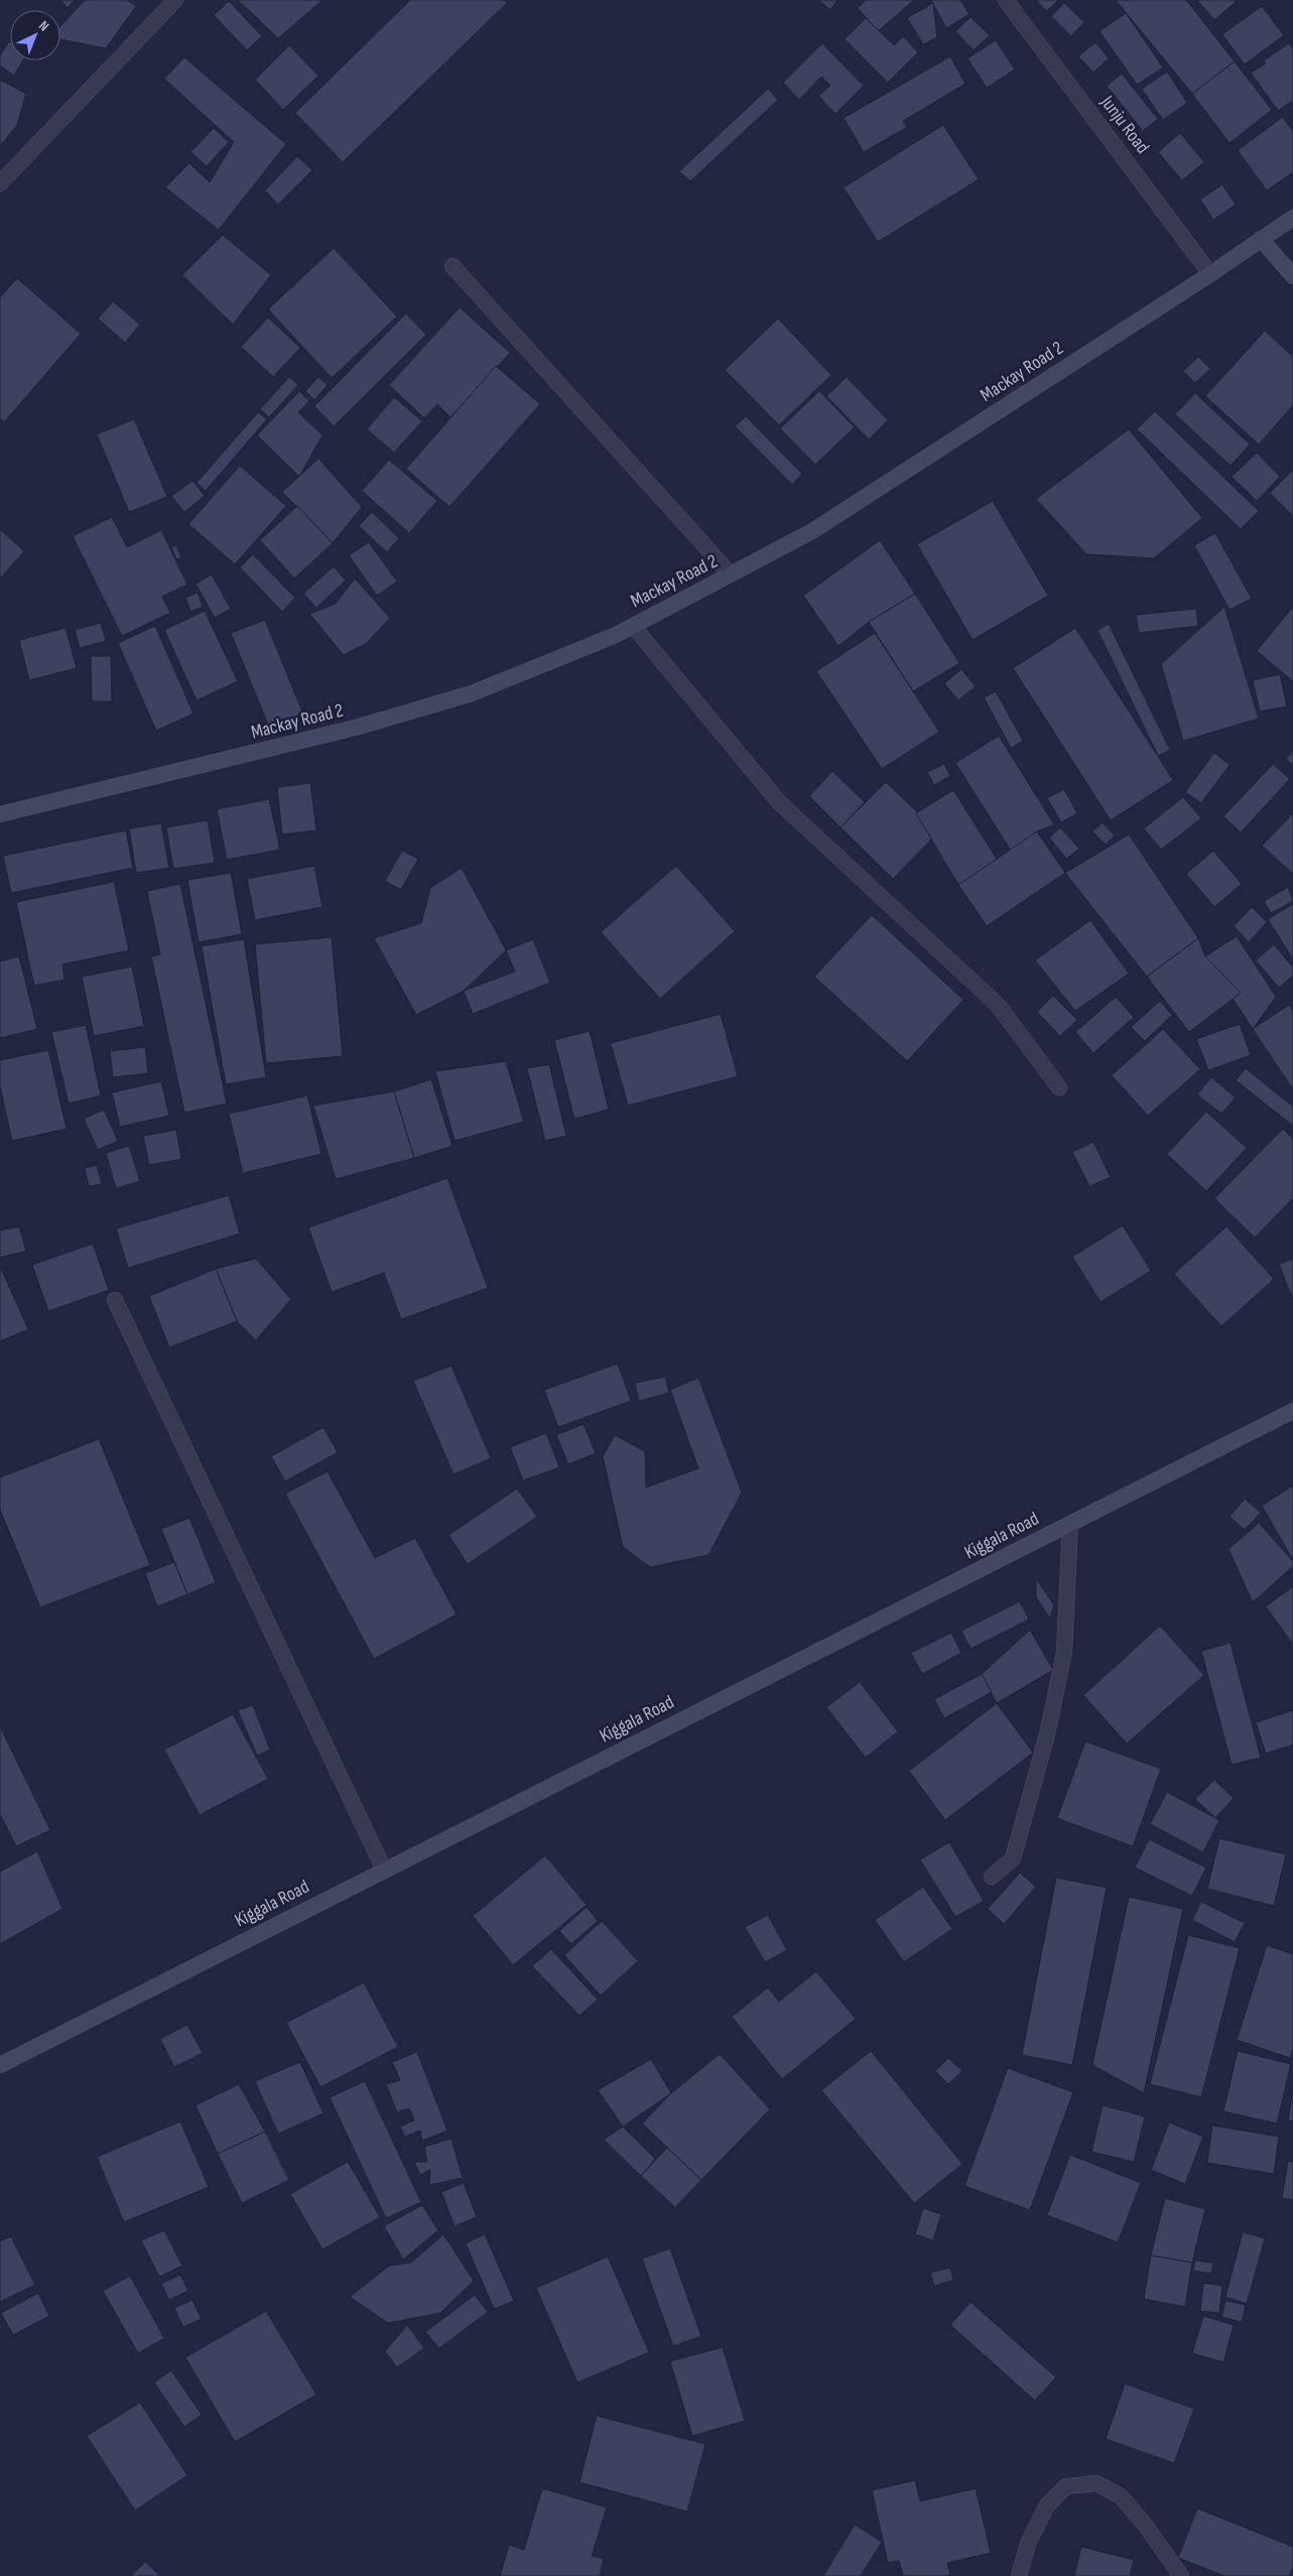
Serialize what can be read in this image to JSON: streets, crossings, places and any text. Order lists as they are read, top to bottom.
{
  "streets": {
    "street": ["Junju Road", "Mackay Road 2", "Kiggala Road"]
  },
  "crossings": [
    ["Junju Road", "Mackay Road 2"]
  ],
  "north": "top right"
}
